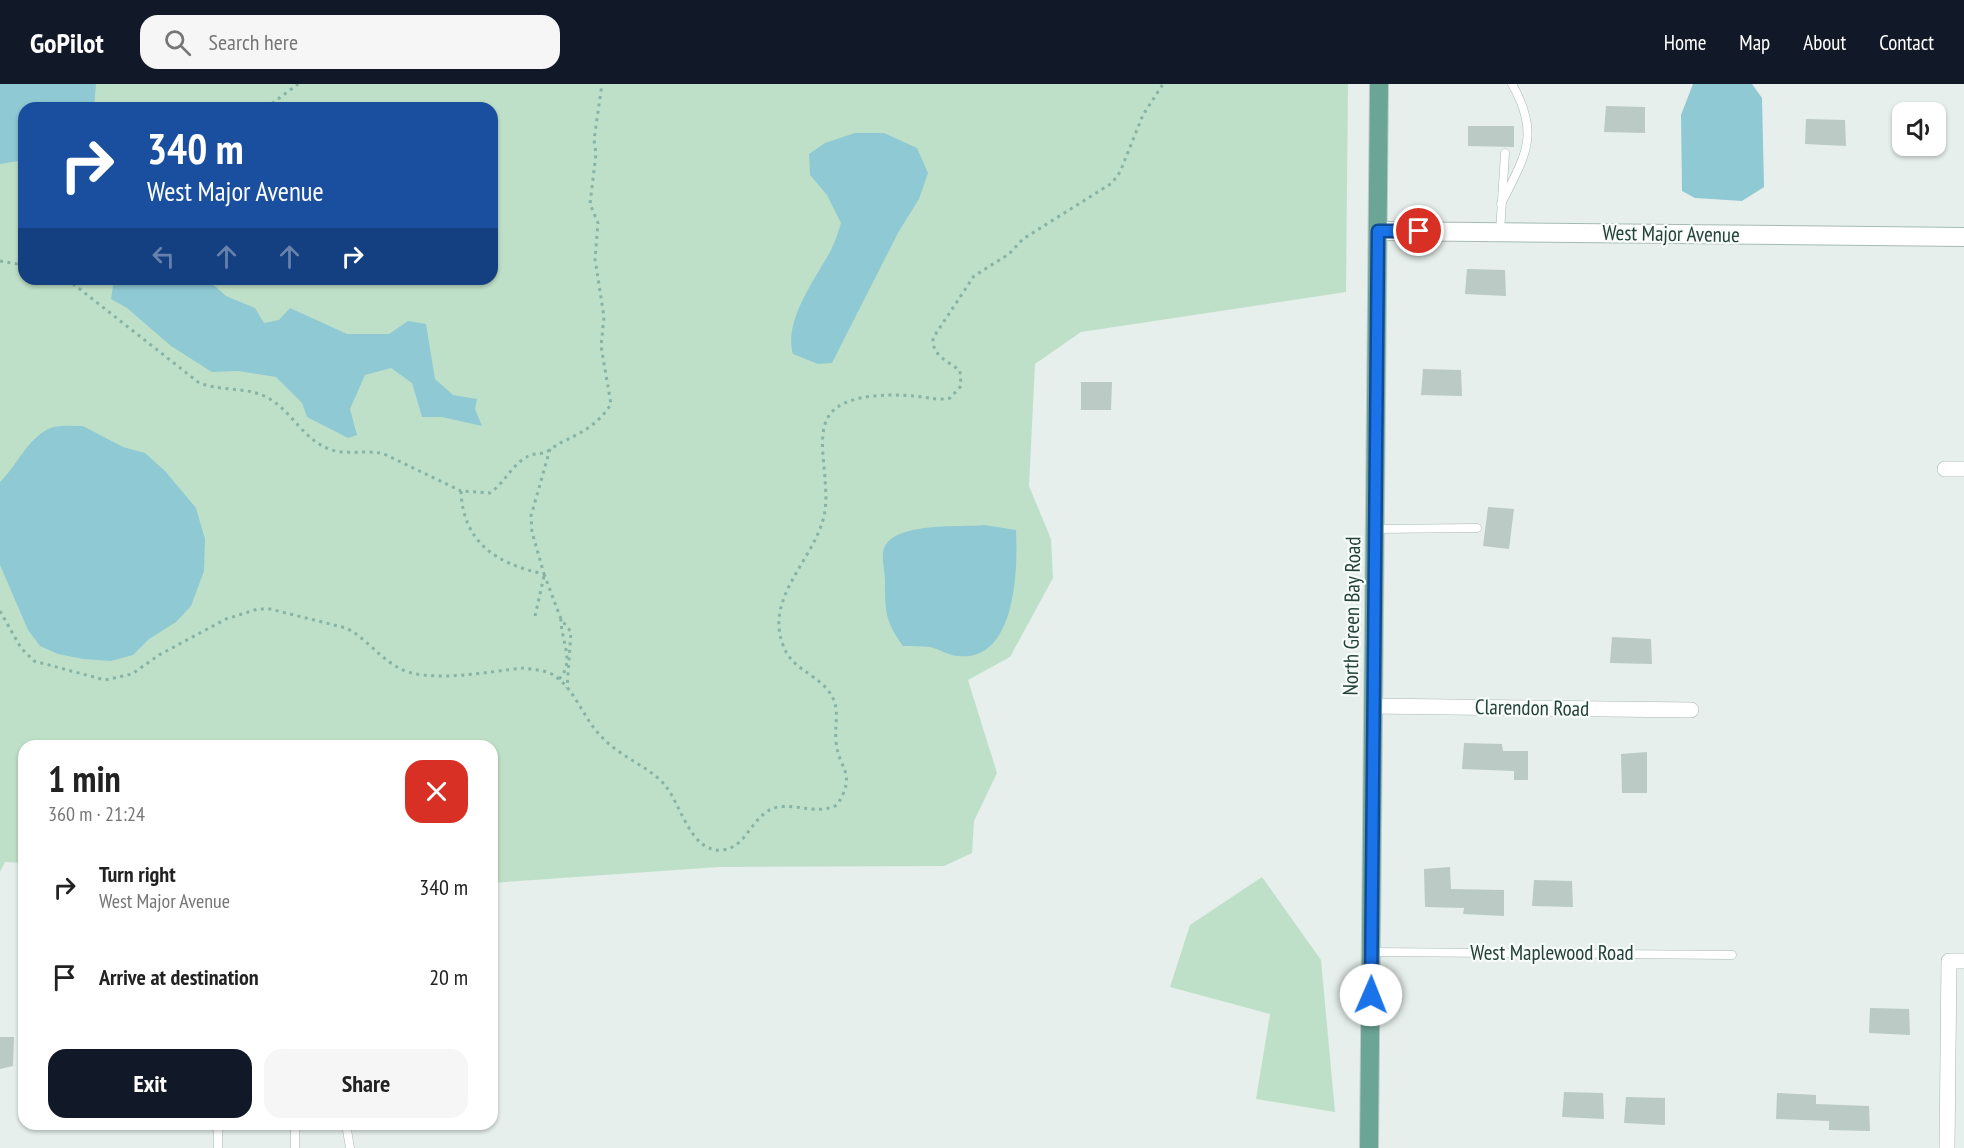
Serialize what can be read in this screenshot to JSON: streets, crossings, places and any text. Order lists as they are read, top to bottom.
{
  "streets": {
    "main road": ["North Green Bay Road"],
    "street": ["West Major Avenue", "Clarendon Road"],
    "lane": ["West Maplewood Road"]
  },
  "crossings": [
    ["West Major Avenue", "North Green Bay Road"],
    ["North Green Bay Road", "Clarendon Road"],
    ["North Green Bay Road", "West Maplewood Road"]
  ],
  "page": {
    "header": "GoPilot",
    "search": "Search here",
    "nav": [
      "Home",
      "Map",
      "About",
      "Contact"
    ],
    "turn": ["340 m", "West Major Avenue"],
    "heading": ["1 min", "360 m · 21:24"],
    "list": [
      {
        "name": "Turn right",
        "note": "West Major Avenue",
        "value": "340 m"
      },
      {
        "name": "Arrive at destination",
        "value": "20 m"
      }
    ],
    "buttons": ["Exit", "Share"]
  }
}
